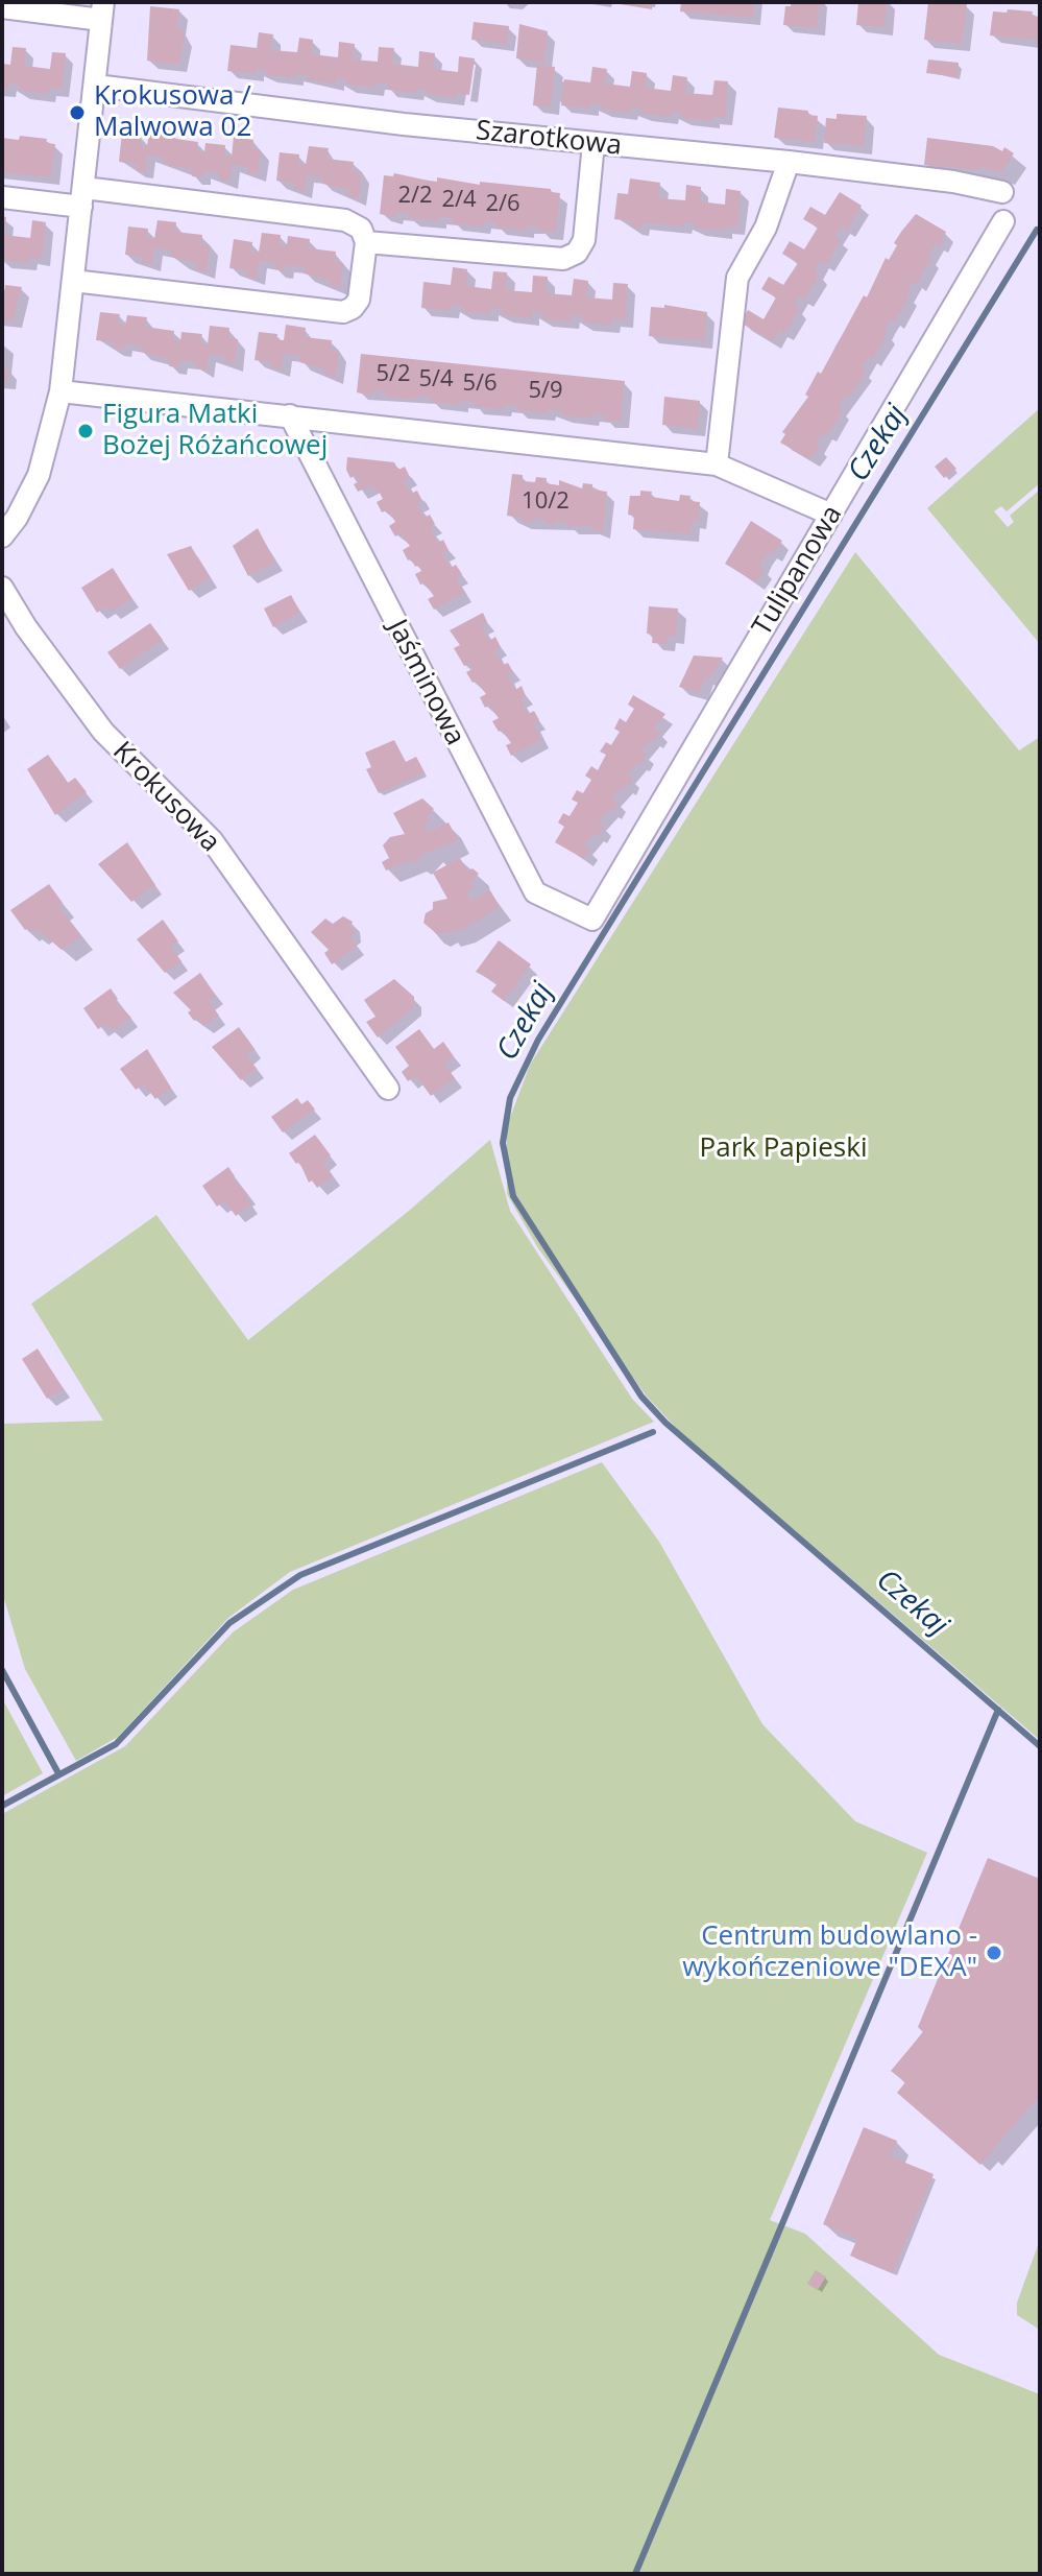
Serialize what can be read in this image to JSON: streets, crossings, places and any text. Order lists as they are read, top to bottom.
{
  "streets": {
    "street": [
      "Szarotkowa",
      "Tulipanowa",
      "Jaśminowa",
      "Krokusowa"
    ]
  },
  "crossings": [
    ["Tulipanowa", "Jaśminowa"]
  ],
  "water": ["Czekaj"],
  "parks": ["Park Papieski"],
  "places": ["Krokusowa / Malwowa 02", "Figura Matki Bożej Różańcowej", "Centrum budowlano - wykończeniowe \"DEXA\""],
  "house_numbers": [
    "2/2",
    "2/4",
    "2/6",
    "5/2",
    "5/4",
    "5/6",
    "5/9",
    "10/2"
  ]
}
